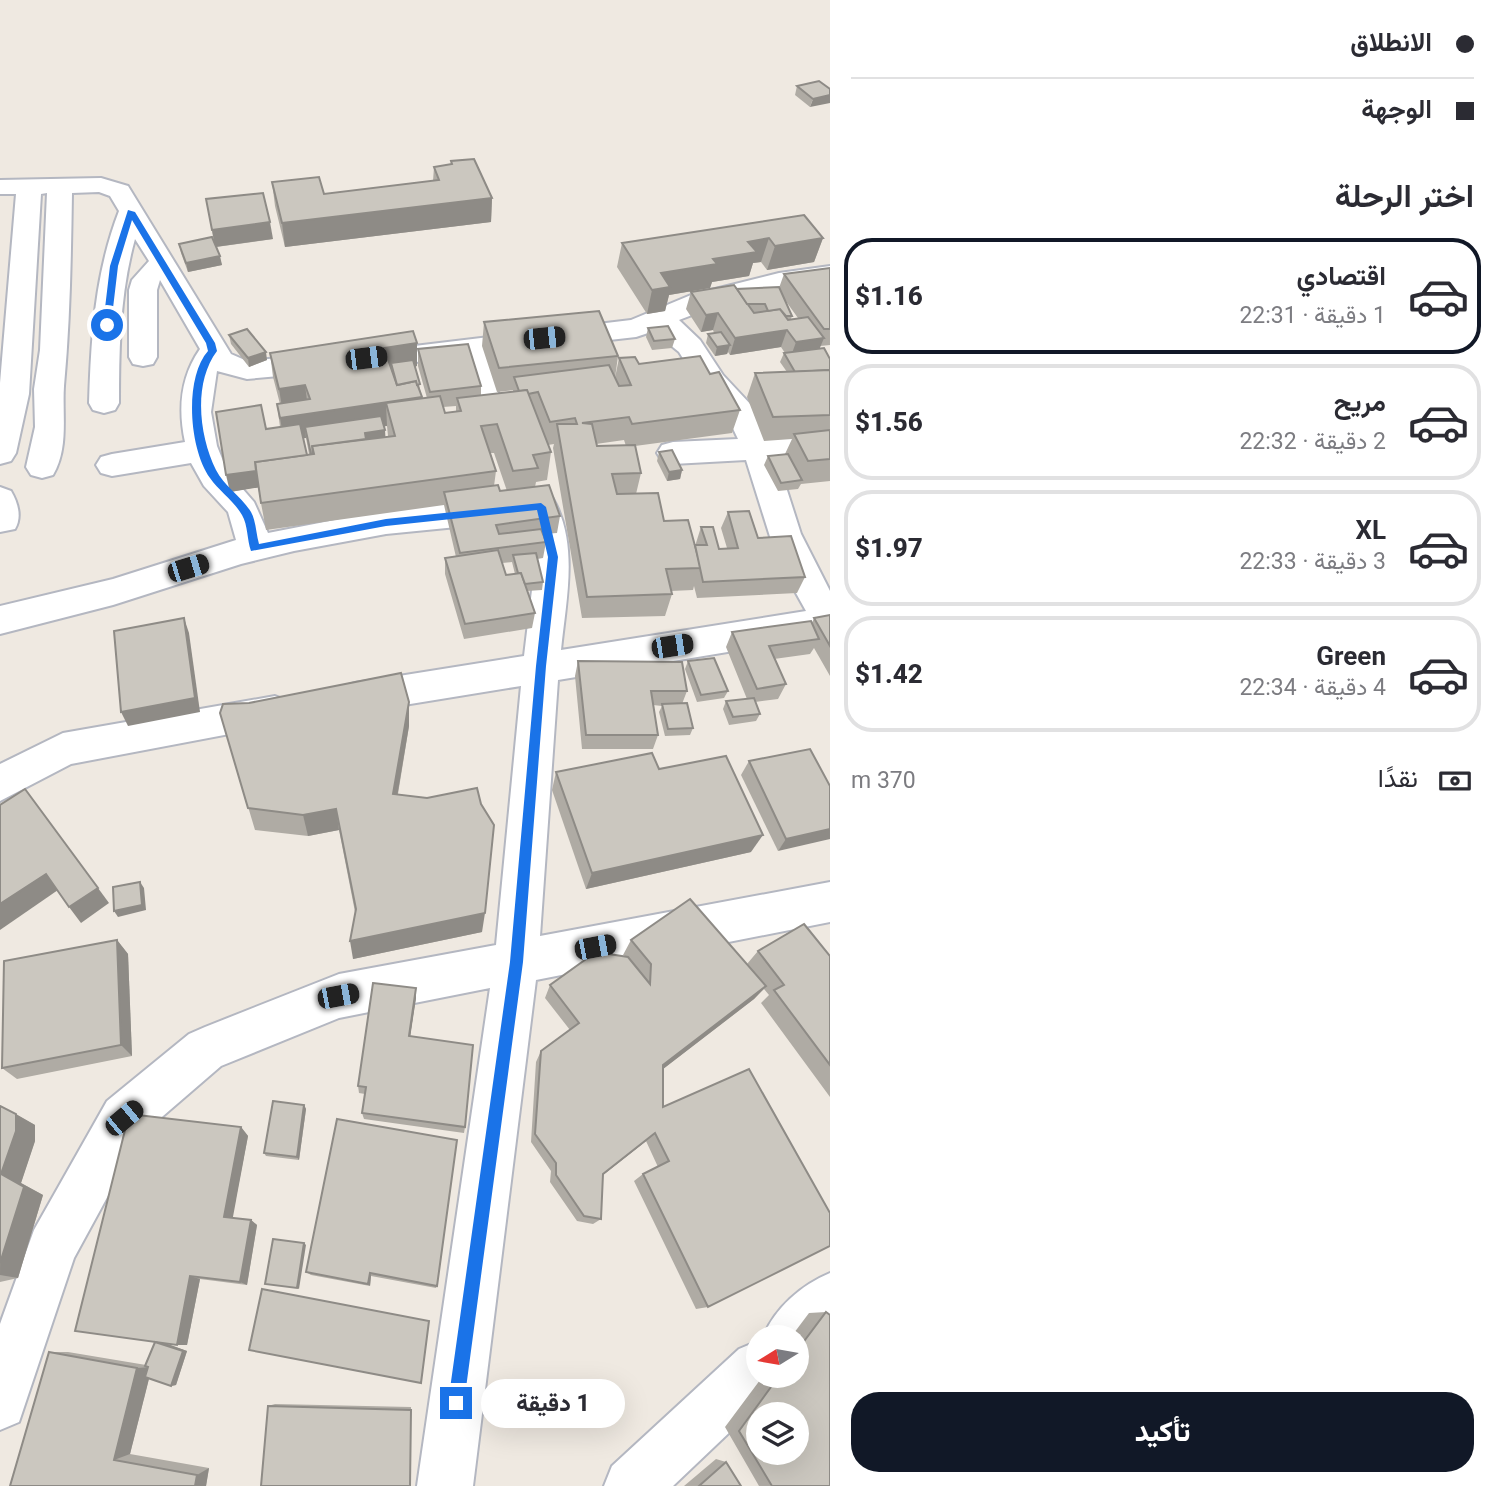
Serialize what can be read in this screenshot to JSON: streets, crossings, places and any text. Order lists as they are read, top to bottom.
{
  "north": "left",
  "page": {
    "banner": ["الانطلاق", "الوجهة"],
    "heading": "اختر الرحلة",
    "list": [
      {
        "name": "اقتصادي",
        "note": "1 دقيقة · 22:31",
        "value": "$1.16"
      },
      {
        "name": "مريح",
        "note": "2 دقيقة · 22:32",
        "value": "$1.56"
      },
      {
        "name": "XL",
        "note": "3 دقيقة · 22:33",
        "value": "$1.97"
      },
      {
        "name": "Green",
        "note": "4 دقيقة · 22:34",
        "value": "$1.42"
      }
    ],
    "pay": ["نقدًا", "370 m"],
    "buttons": "تأكيد",
    "bubble": "1 دقيقة"
  }
}
